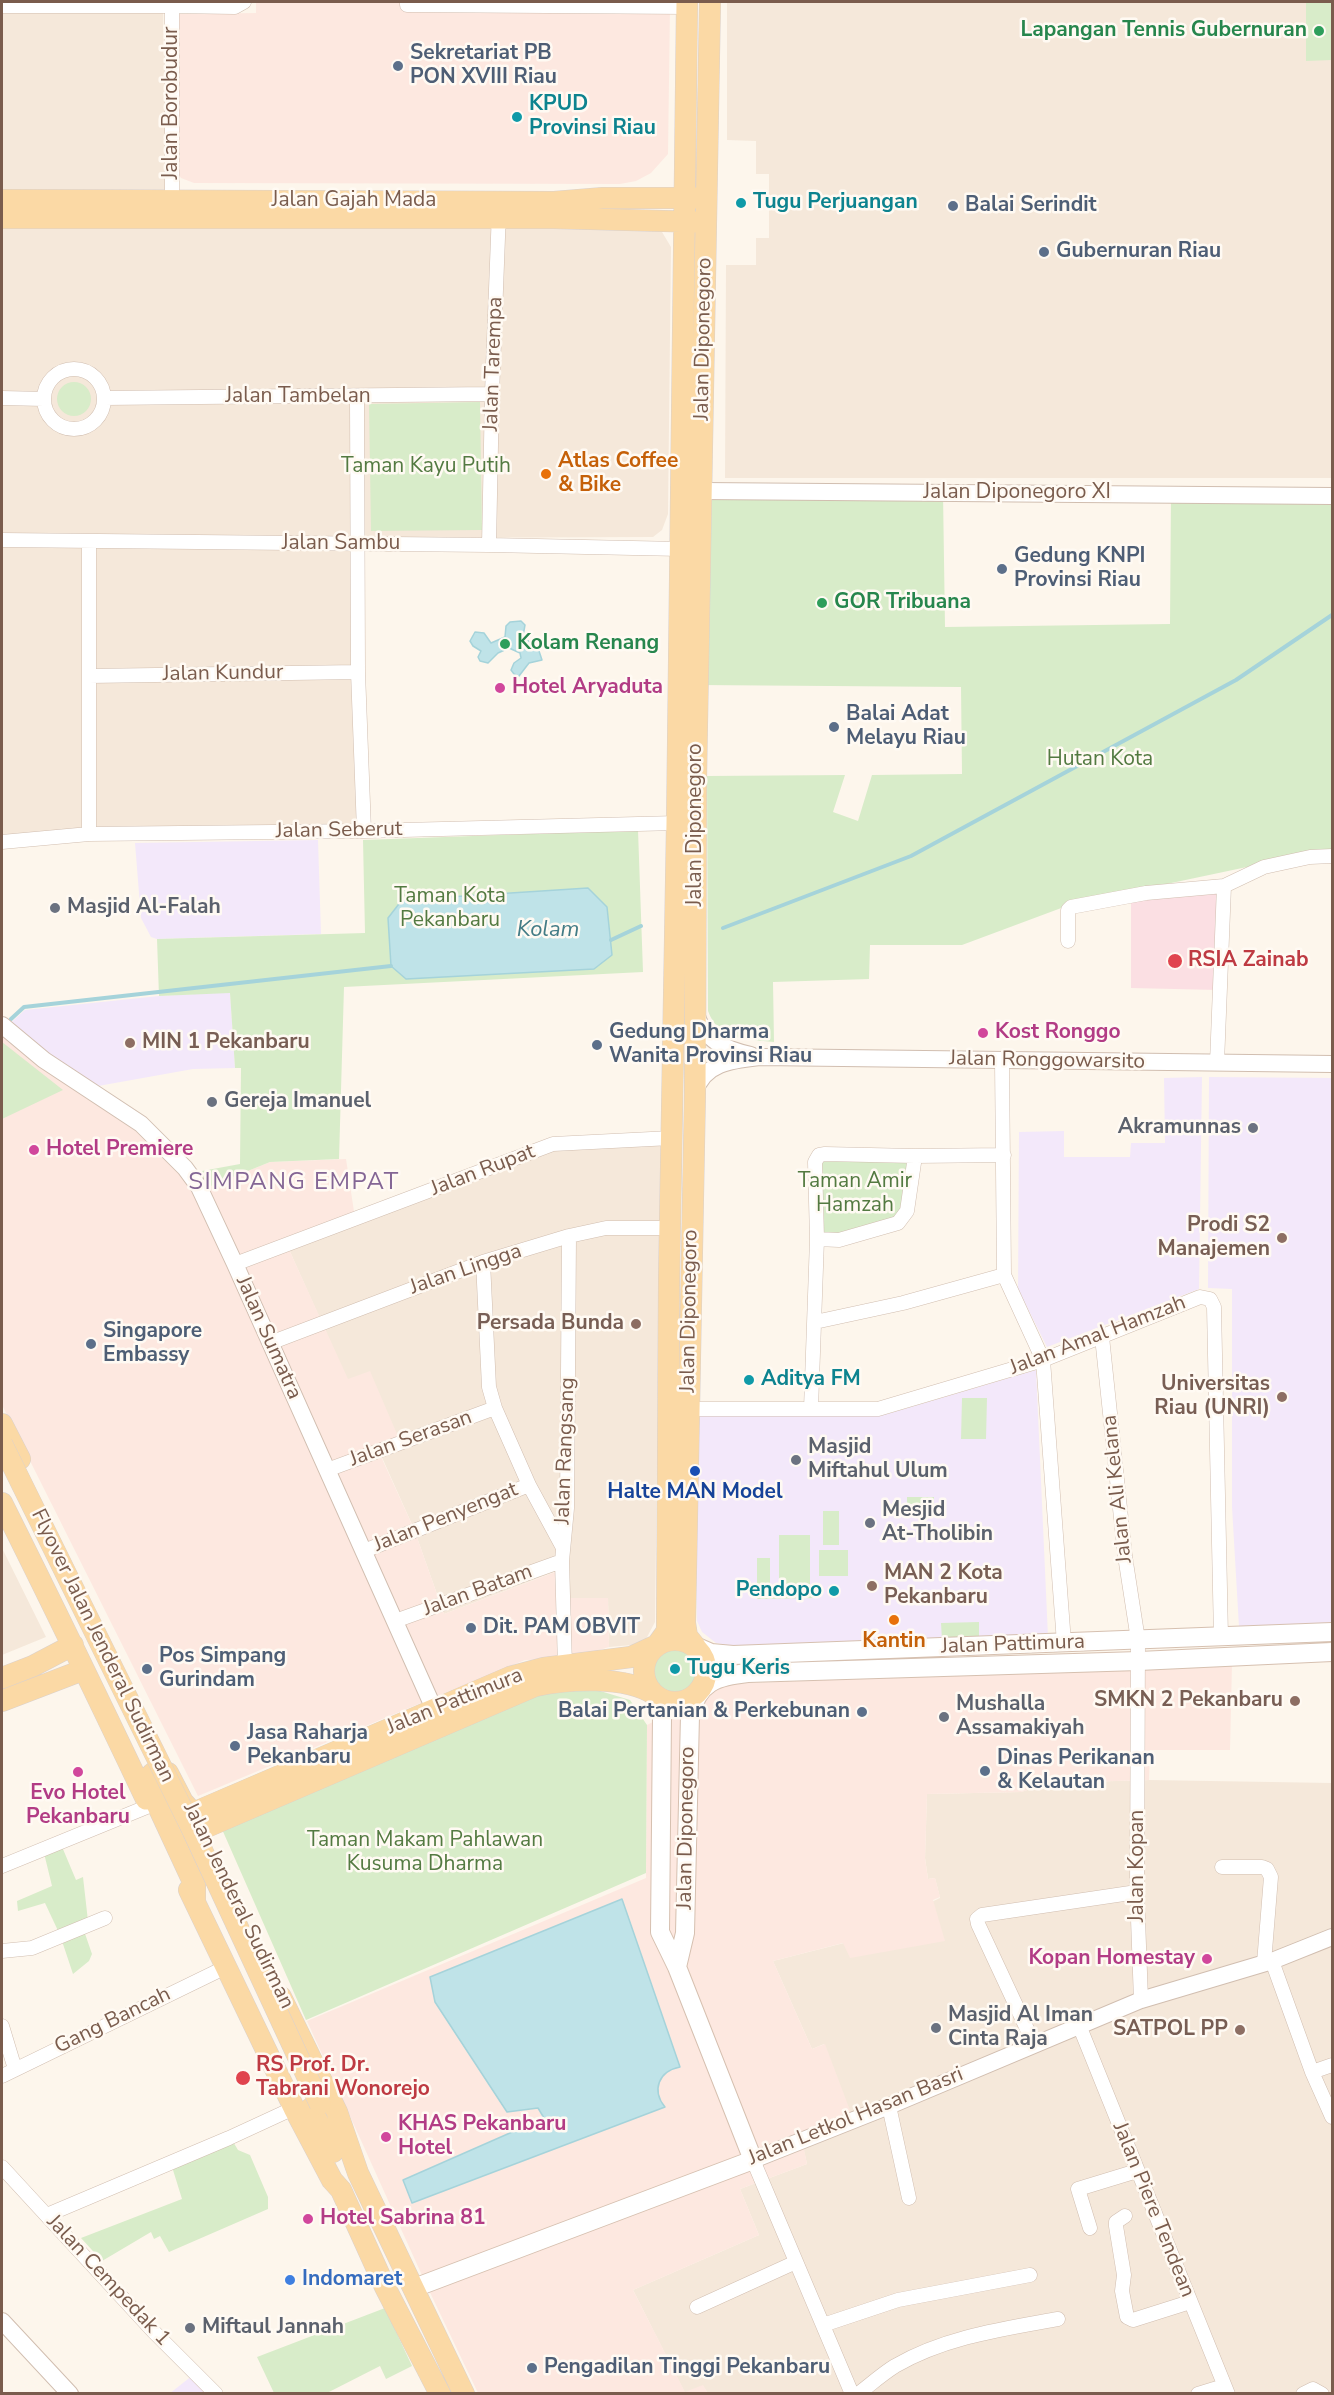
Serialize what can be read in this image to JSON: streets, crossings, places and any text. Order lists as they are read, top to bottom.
{
  "streets": {
    "main road": [
      "Jalan Gajah Mada",
      "Jalan Diponegoro",
      "Jalan Pattimura",
      "Flyover Jalan Jenderal Sudirman",
      "Jalan Jenderal Sudirman",
      "Jalan Letkol Hasan Basri"
    ],
    "street": [
      "Jalan Borobudur",
      "Jalan Tarempa",
      "Jalan Tambelan",
      "Jalan Diponegoro XI",
      "Jalan Sambu",
      "Jalan Kundur",
      "Jalan Seberut",
      "Jalan Ronggowarsito",
      "Jalan Rupat",
      "Jalan Lingga",
      "Jalan Amal Hamzah",
      "Jalan Sumatra",
      "Jalan Serasan",
      "Jalan Rangsang",
      "Jalan Ali Kelana",
      "Jalan Penyengat",
      "Jalan Batam",
      "Jalan Kopan",
      "Gang Bancah",
      "Jalan Piere Tendean",
      "Jalan Cempedak 1"
    ]
  },
  "crossings": [
    ["Jalan Borobudur", "Jalan Gajah Mada"],
    ["Jalan Gajah Mada", "Jalan Diponegoro"],
    ["Jalan Gajah Mada", "Jalan Tarempa"],
    ["Jalan Diponegoro", "Jalan Diponegoro XI"],
    ["Jalan Diponegoro", "Jalan Sambu"],
    ["Jalan Diponegoro", "Jalan Seberut"],
    ["Jalan Diponegoro", "Jalan Ronggowarsito"],
    ["Jalan Diponegoro", "Jalan Rupat"],
    ["Jalan Diponegoro", "Jalan Lingga"],
    ["Jalan Diponegoro", "Jalan Amal Hamzah"],
    ["Jalan Diponegoro", "Jalan Pattimura"],
    ["Jalan Diponegoro", "Jalan Letkol Hasan Basri"],
    ["Jalan Tarempa", "Jalan Tambelan"],
    ["Jalan Tarempa", "Jalan Sambu"],
    ["Jalan Rupat", "Jalan Sumatra"],
    ["Jalan Lingga", "Jalan Sumatra"],
    ["Jalan Lingga", "Jalan Rangsang"],
    ["Jalan Amal Hamzah", "Jalan Ali Kelana"],
    ["Jalan Amal Hamzah", "Jalan Pattimura"],
    ["Jalan Sumatra", "Jalan Serasan"],
    ["Jalan Sumatra", "Jalan Penyengat"],
    ["Jalan Sumatra", "Jalan Batam"],
    ["Jalan Sumatra", "Jalan Pattimura"],
    ["Jalan Rangsang", "Jalan Batam"],
    ["Jalan Rangsang", "Jalan Pattimura"],
    ["Jalan Ali Kelana", "Jalan Pattimura"],
    ["Jalan Ali Kelana", "Jalan Kopan"],
    ["Jalan Pattimura", "Jalan Kopan"],
    ["Jalan Pattimura", "Jalan Jenderal Sudirman"],
    ["Flyover Jalan Jenderal Sudirman", "Jalan Jenderal Sudirman"],
    ["Jalan Kopan", "Jalan Letkol Hasan Basri"],
    ["Jalan Jenderal Sudirman", "Gang Bancah"],
    ["Jalan Jenderal Sudirman", "Jalan Letkol Hasan Basri"],
    ["Jalan Letkol Hasan Basri", "Jalan Piere Tendean"]
  ],
  "districts": ["SIMPANG EMPAT"],
  "water": ["Kolam"],
  "parks": [
    "Taman Kayu Putih",
    "Hutan Kota",
    "Taman Kota Pekanbaru",
    "Taman Amir Hamzah",
    "Taman Makam Pahlawan Kusuma Dharma"
  ],
  "places": [
    "Lapangan Tennis Gubernuran",
    "Sekretariat PB PON XVIII Riau",
    "KPUD Provinsi Riau",
    "Tugu Perjuangan",
    "Balai Serindit",
    "Gubernuran Riau",
    "Atlas Coffee & Bike",
    "Gedung KNPI Provinsi Riau",
    "GOR Tribuana",
    "Kolam Renang",
    "Hotel Aryaduta",
    "Balai Adat Melayu Riau",
    "Masjid Al-Falah",
    "RSIA Zainab",
    "Kost Ronggo",
    "MIN 1 Pekanbaru",
    "Gedung Dharma Wanita Provinsi Riau",
    "Gereja Imanuel",
    "Akramunnas",
    "Hotel Premiere",
    "Prodi S2 Manajemen",
    "Persada Bunda",
    "Singapore Embassy",
    "Aditya FM",
    "Universitas Riau (UNRI)",
    "Masjid Miftahul Ulum",
    "Halte MAN Model",
    "Mesjid At-Tholibin",
    "MAN 2 Kota Pekanbaru",
    "Pendopo",
    "Kantin",
    "Dit. PAM OBVIT",
    "Pos Simpang Gurindam",
    "Tugu Keris",
    "SMKN 2 Pekanbaru",
    "Balai Pertanian & Perkebunan",
    "Mushalla Assamakiyah",
    "Jasa Raharja Pekanbaru",
    "Dinas Perikanan & Kelautan",
    "Evo Hotel Pekanbaru",
    "Kopan Homestay",
    "Masjid Al Iman Cinta Raja",
    "SATPOL PP",
    "RS Prof. Dr. Tabrani Wonorejo",
    "KHAS Pekanbaru Hotel",
    "Hotel Sabrina 81",
    "Indomaret",
    "Miftaul Jannah",
    "Pengadilan Tinggi Pekanbaru"
  ]
}
